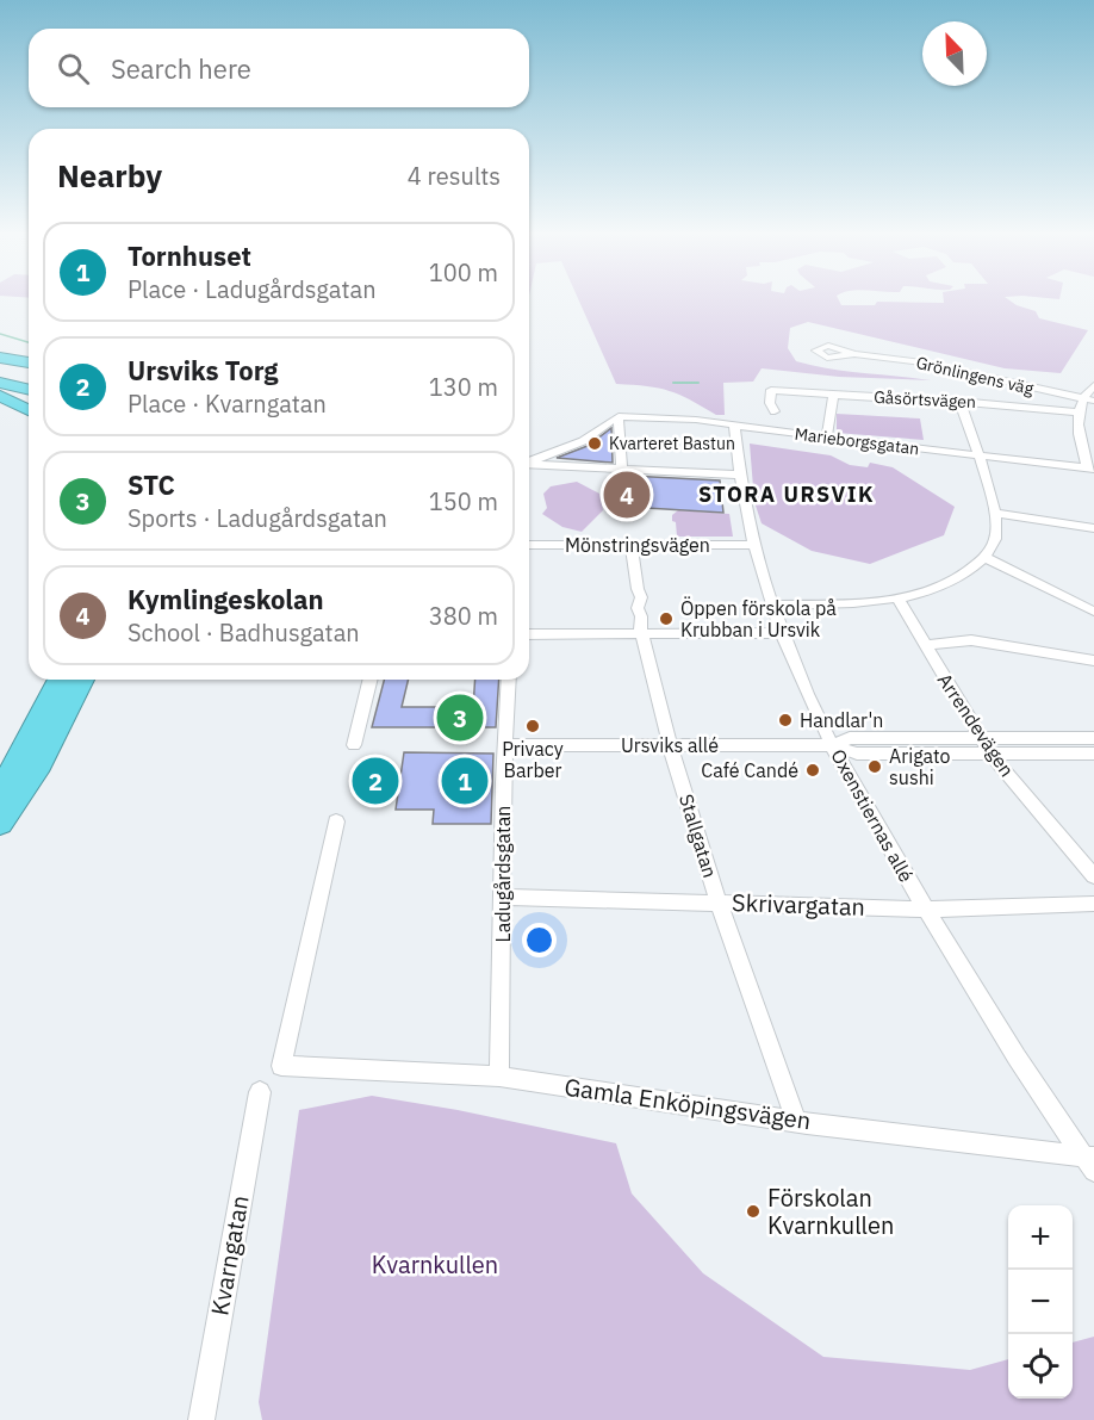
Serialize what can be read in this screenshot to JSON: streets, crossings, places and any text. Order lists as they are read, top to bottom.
{
  "streets": {
    "street": [
      "Grönlingens väg",
      "Gåsörtsvägen",
      "Marieborgsgatan",
      "Mönstringsvägen",
      "Arrendevägen",
      "Ursviks allé",
      "Oxenstiernas allé",
      "Stallgatan",
      "Ladugårdsgatan",
      "Skrivargatan",
      "Gamla Enköpingsvägen",
      "Kvarngatan"
    ]
  },
  "crossings": [
    ["Marieborgsgatan", "Oxenstiernas allé"],
    ["Mönstringsvägen", "Oxenstiernas allé"],
    ["Mönstringsvägen", "Stallgatan"],
    ["Arrendevägen", "Ursviks allé"],
    ["Ursviks allé", "Oxenstiernas allé"],
    ["Ursviks allé", "Stallgatan"],
    ["Ursviks allé", "Ladugårdsgatan"],
    ["Oxenstiernas allé", "Skrivargatan"],
    ["Oxenstiernas allé", "Gamla Enköpingsvägen"],
    ["Stallgatan", "Skrivargatan"],
    ["Stallgatan", "Gamla Enköpingsvägen"],
    ["Ladugårdsgatan", "Skrivargatan"],
    ["Ladugårdsgatan", "Gamla Enköpingsvägen"]
  ],
  "districts": ["STORA URSVIK"],
  "parks": ["Kvarnkullen"],
  "places": [
    "Kvarteret Bastun",
    "Öppen förskola på Krubban i Ursvik",
    "Handlar'n",
    "Privacy Barber",
    "Arigato sushi",
    "Café Candé",
    "Förskolan Kvarnkullen"
  ],
  "north": "top left",
  "page": {
    "search": "Search here",
    "heading": ["Nearby", "4 results"],
    "list": [
      {
        "mark": "1",
        "name": "Tornhuset",
        "note": "Place · Ladugårdsgatan",
        "value": "100 m"
      },
      {
        "mark": "2",
        "name": "Ursviks Torg",
        "note": "Place · Kvarngatan",
        "value": "130 m"
      },
      {
        "mark": "3",
        "name": "STC",
        "note": "Sports · Ladugårdsgatan",
        "value": "150 m"
      },
      {
        "mark": "4",
        "name": "Kymlingeskolan",
        "note": "School · Badhusgatan",
        "value": "380 m"
      }
    ],
    "pins": [
      "4",
      "3",
      "1",
      "2"
    ],
    "map_buttons": ["+", "−"]
  }
}
